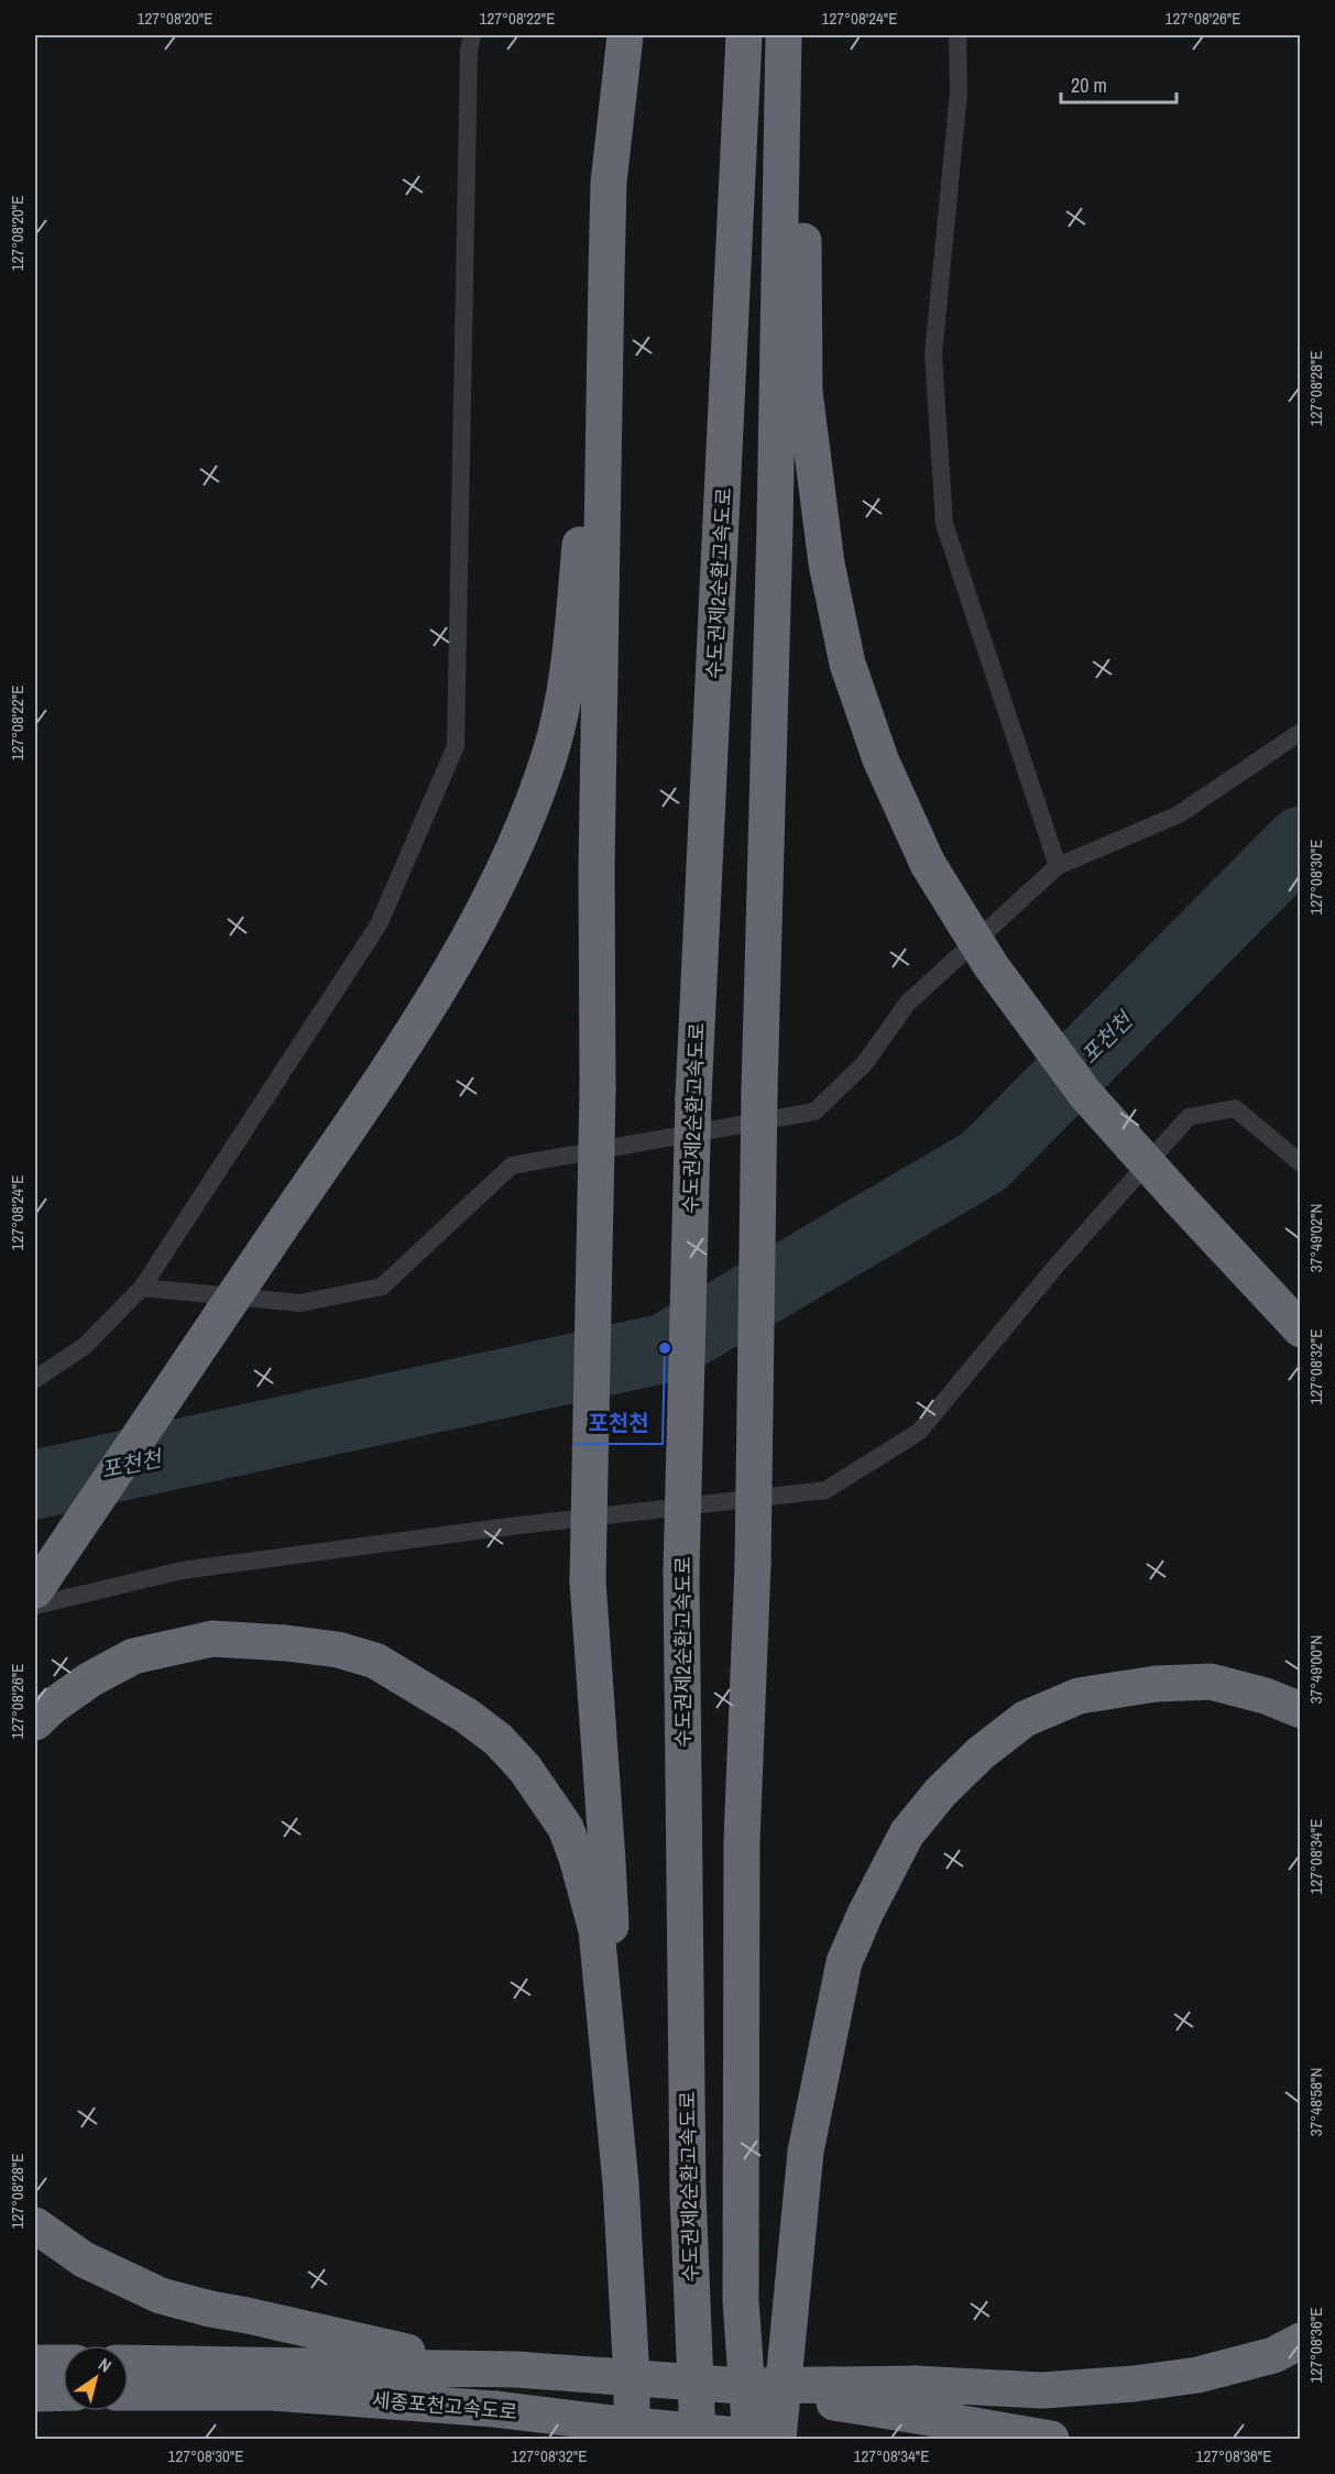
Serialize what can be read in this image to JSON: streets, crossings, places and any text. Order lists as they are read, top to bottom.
{
  "streets": {
    "highway": ["수도권제2순환고속도로", "세종포천고속도로"]
  },
  "water": ["포천천"],
  "places": ["포천천"],
  "scale_bar": "20 m",
  "north": "top right",
  "coordinates": [
    "127°08'20\"E",
    "127°08'22\"E",
    "127°08'24\"E",
    "127°08'26\"E",
    "127°08'28\"E",
    "127°08'30\"E",
    "37°49'02\"N",
    "127°08'32\"E",
    "37°49'00\"N",
    "127°08'34\"E",
    "37°48'58\"N",
    "127°08'36\"E"
  ]
}
